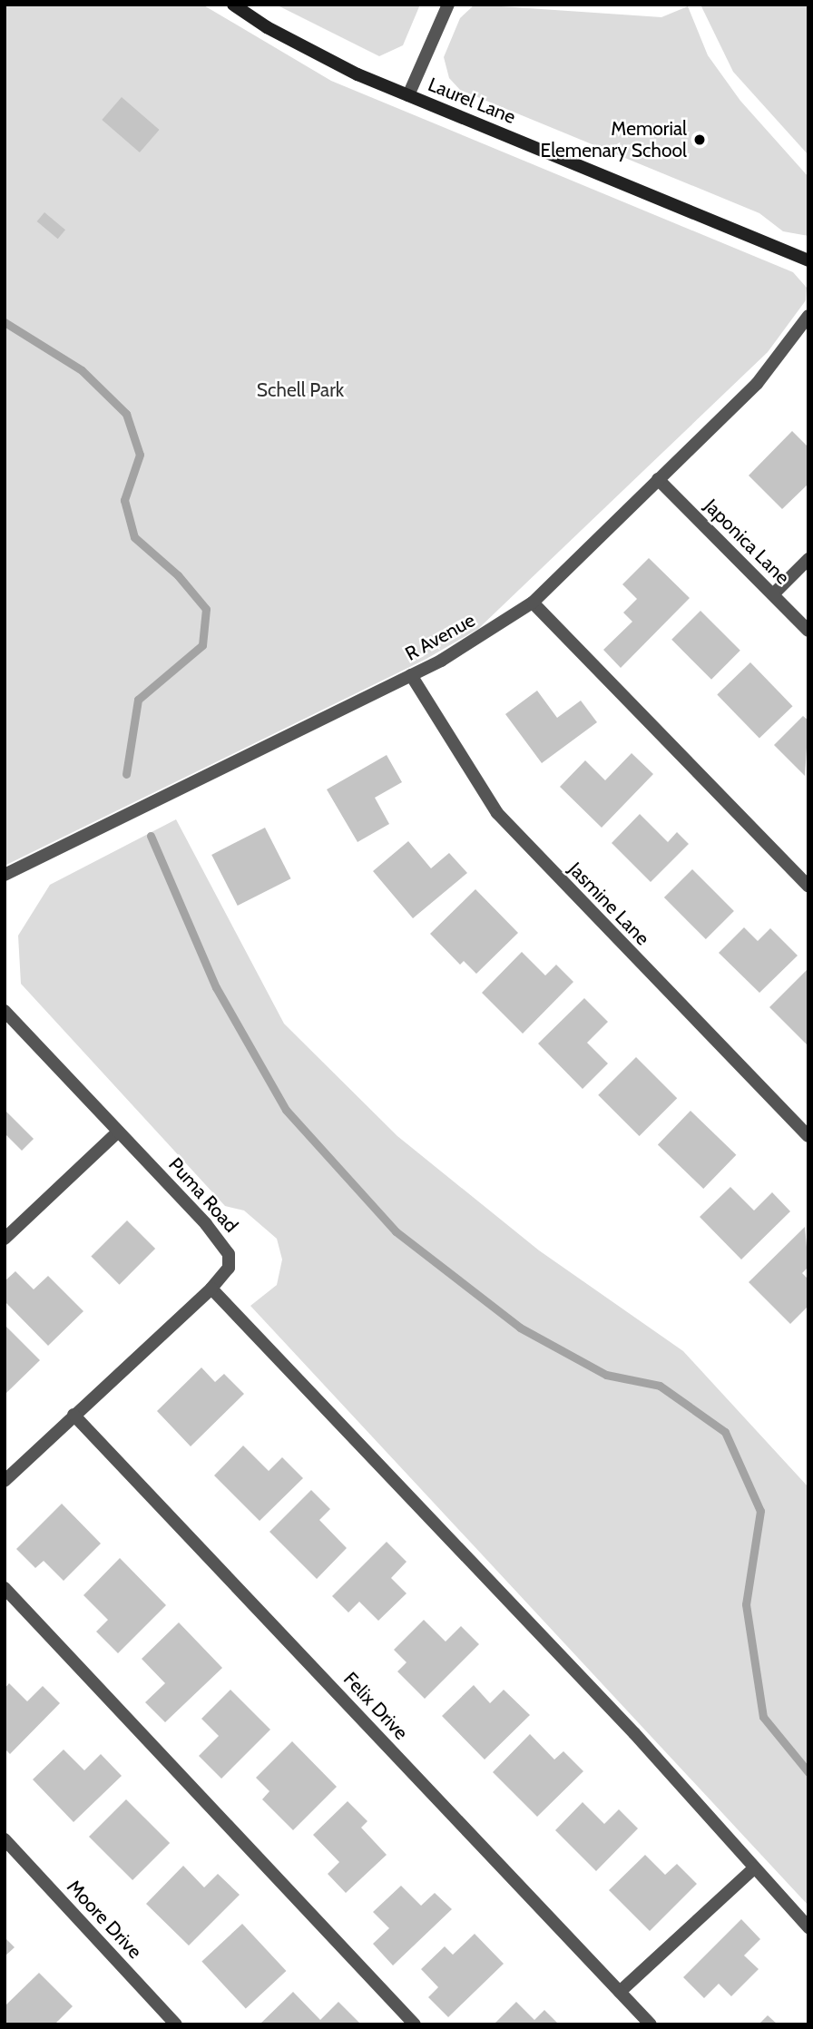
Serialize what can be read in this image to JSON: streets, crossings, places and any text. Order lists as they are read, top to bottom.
{
  "streets": {
    "street": [
      "Laurel Lane",
      "Japonica Lane",
      "R Avenue",
      "Jasmine Lane",
      "Puma Road",
      "Felix Drive",
      "Moore Drive"
    ]
  },
  "crossings": [
    ["Japonica Lane", "R Avenue"],
    ["R Avenue", "Jasmine Lane"],
    ["Puma Road", "Felix Drive"]
  ],
  "parks": ["Schell Park"],
  "places": ["Memorial Elemenary School"]
}
